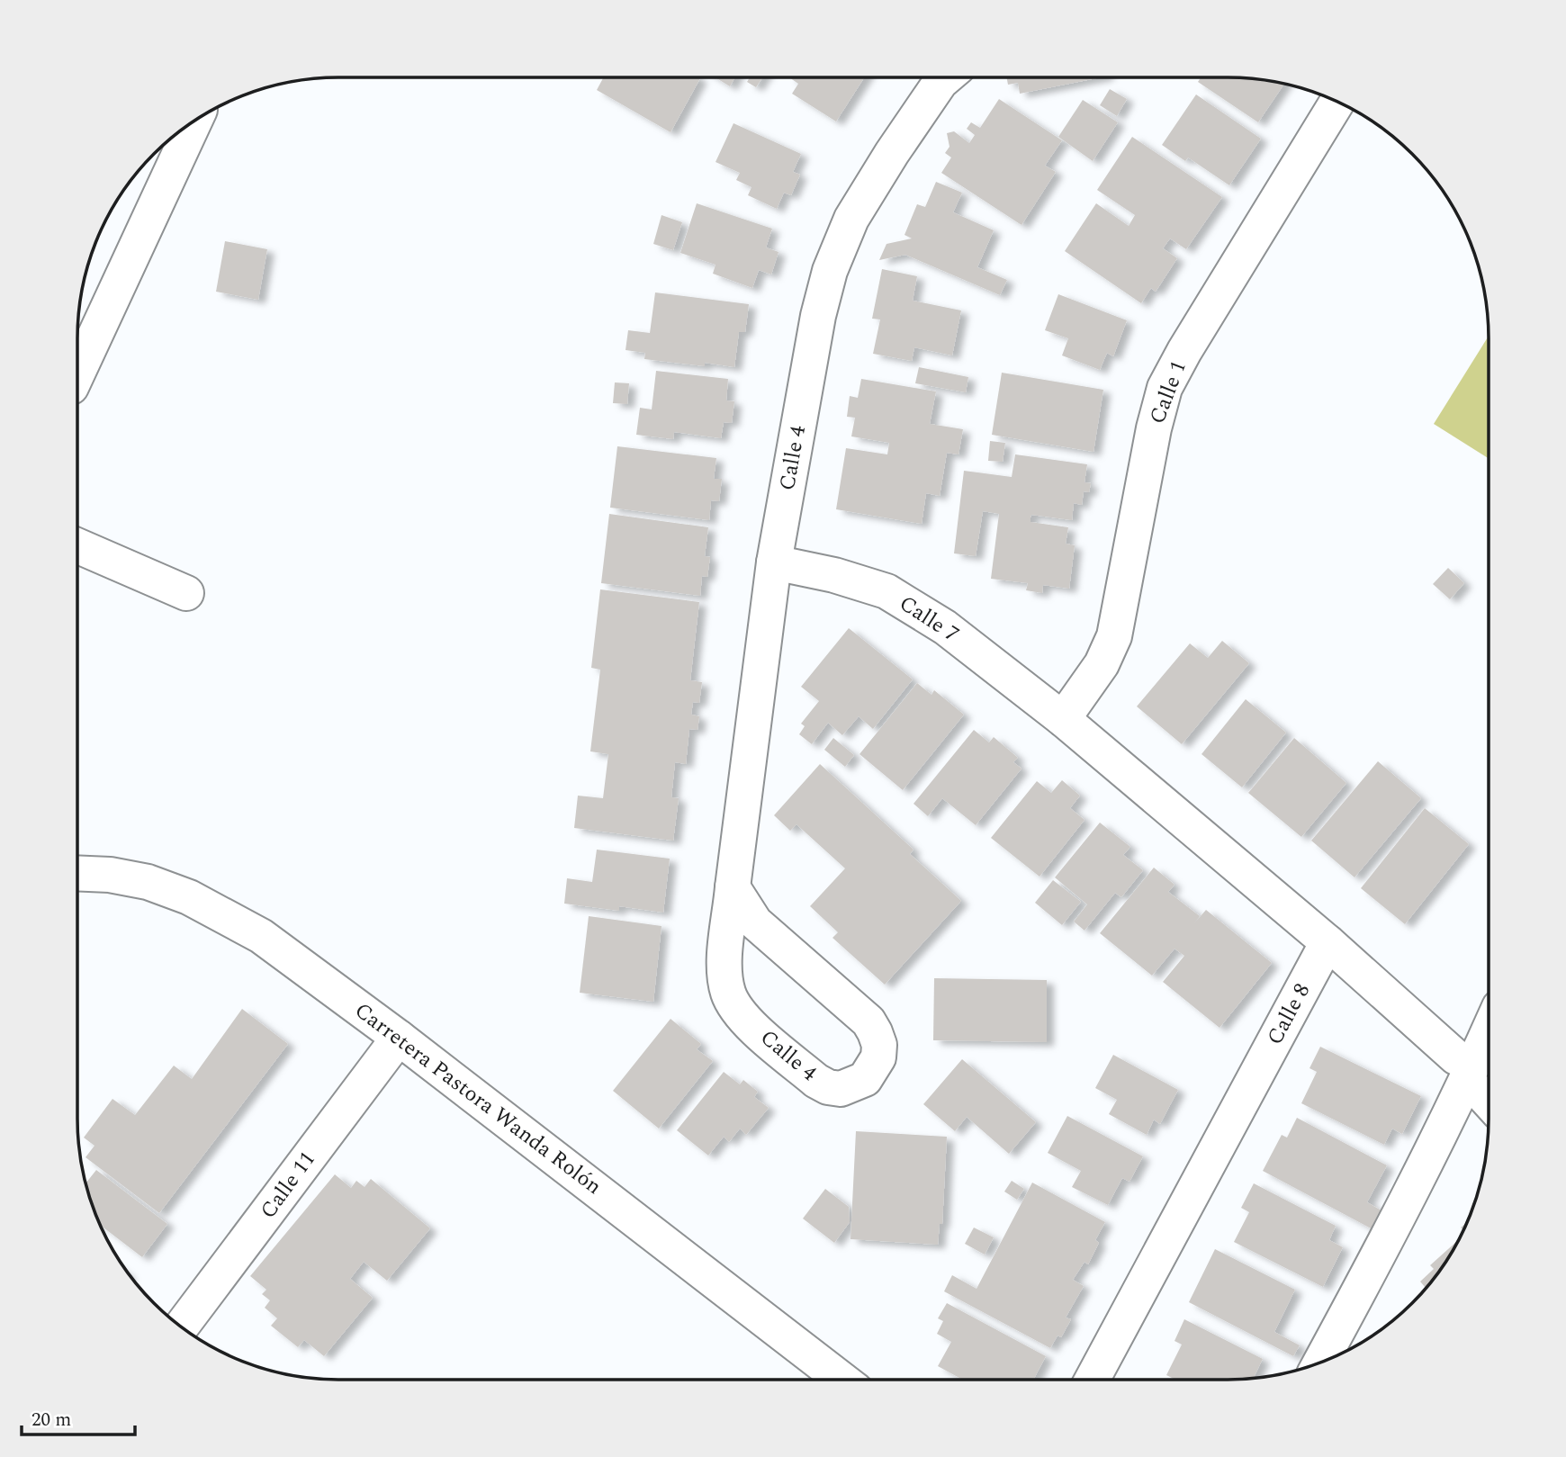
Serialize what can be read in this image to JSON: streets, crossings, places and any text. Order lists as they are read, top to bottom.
{
  "streets": {
    "street": [
      "Calle 1",
      "Calle 4",
      "Calle 7",
      "Calle 8",
      "Carretera Pastora Wanda Rolón",
      "Calle 11"
    ]
  },
  "crossings": [
    ["Calle 1", "Calle 7"],
    ["Calle 4", "Calle 7"],
    ["Carretera Pastora Wanda Rolón", "Calle 11"]
  ],
  "scale_bar": "20 m"
}
